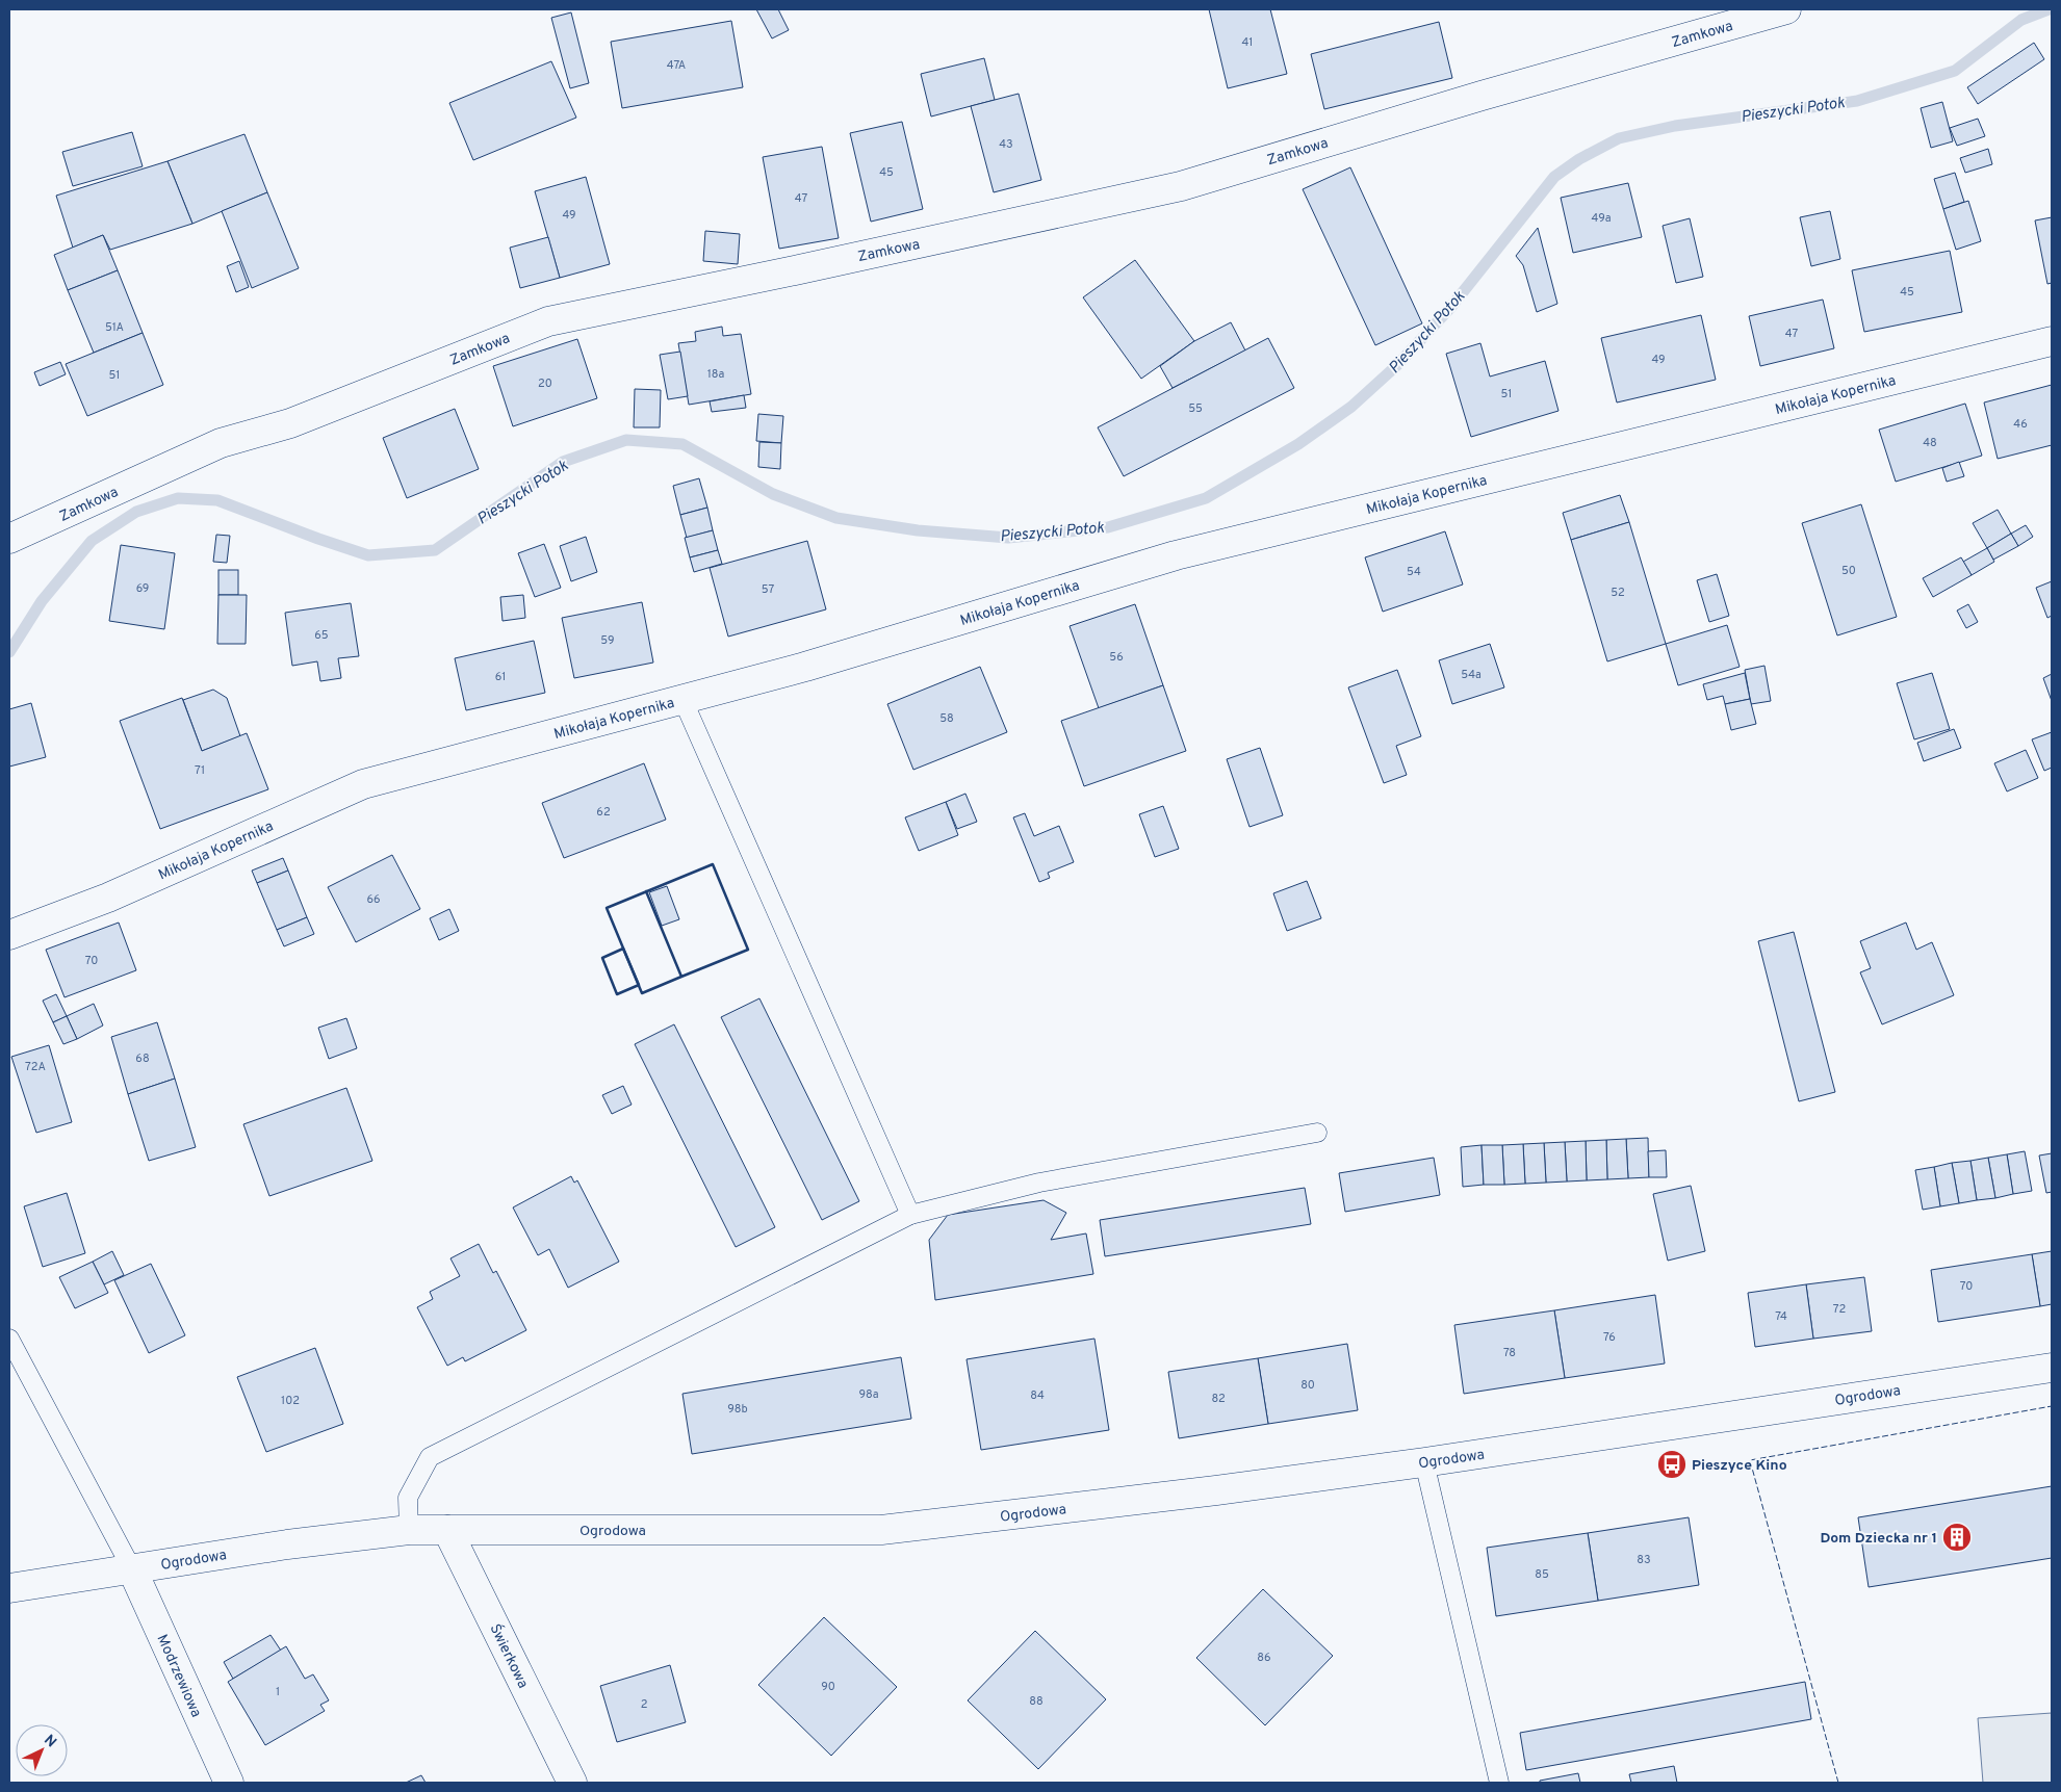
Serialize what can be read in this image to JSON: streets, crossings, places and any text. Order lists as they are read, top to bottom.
{
  "streets": {
    "street": [
      "Zamkowa",
      "Mikołaja Kopernika",
      "Ogrodowa",
      "Świerkowa",
      "Modrzewiowa"
    ]
  },
  "crossings": [
    ["Ogrodowa", "Świerkowa"],
    ["Ogrodowa", "Modrzewiowa"]
  ],
  "water": ["Pieszycki Potok"],
  "places": {
    "bus stop": ["Pieszyce Kino"],
    "building": ["Dom Dziecka nr 1"]
  },
  "house_numbers": [
    "41",
    "47A",
    "43",
    "45",
    "47",
    "49",
    "49a",
    "45",
    "51A",
    "47",
    "49",
    "18a",
    "51",
    "20",
    "51",
    "55",
    "46",
    "48",
    "50",
    "54",
    "69",
    "57",
    "52",
    "65",
    "59",
    "56",
    "54a",
    "61",
    "58",
    "71",
    "62",
    "66",
    "70",
    "68",
    "72A",
    "70",
    "72",
    "74",
    "76",
    "78",
    "80",
    "98a",
    "84",
    "82",
    "102",
    "98b",
    "83",
    "85",
    "86",
    "90",
    "1",
    "88",
    "2"
  ],
  "north": "top right"
}
